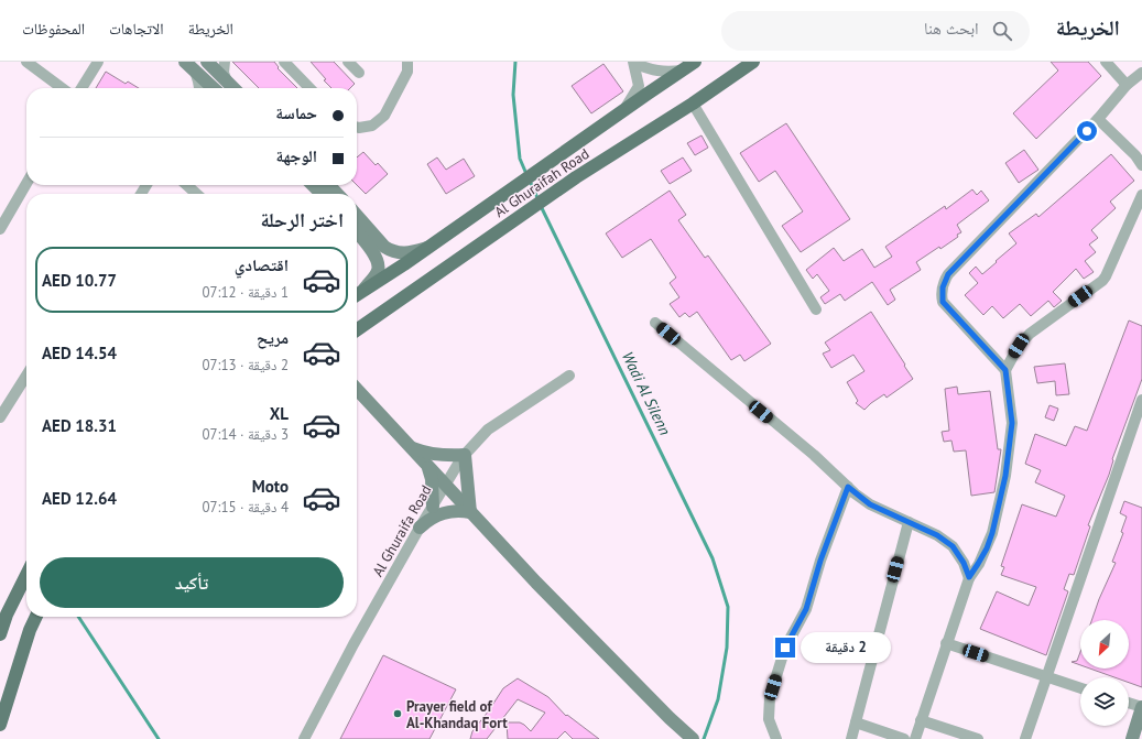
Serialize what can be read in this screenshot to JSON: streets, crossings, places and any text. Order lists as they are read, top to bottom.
{
  "streets": {
    "main road": ["Al Ghuraifah Road"],
    "street": ["Al Ghuraifa Road"]
  },
  "water": ["Wadi Al Silenn"],
  "places": ["Prayer field of Al-Khandaq Fort"],
  "north": "bottom left",
  "page": {
    "header": "الخريطة",
    "search": "ابحث هنا",
    "nav": ["الخريطة", "الاتجاهات", "المحفوظات"],
    "banner": ["حماسة", "الوجهة"],
    "heading": "اختر الرحلة",
    "list": [
      {
        "name": "اقتصادي",
        "note": "1 دقيقة · 07:12",
        "value": "AED 10.77"
      },
      {
        "name": "مريح",
        "note": "2 دقيقة · 07:13",
        "value": "AED 14.54"
      },
      {
        "name": "XL",
        "note": "3 دقيقة · 07:14",
        "value": "AED 18.31"
      },
      {
        "name": "Moto",
        "note": "4 دقيقة · 07:15",
        "value": "AED 12.64"
      }
    ],
    "buttons": "تأكيد",
    "bubble": "2 دقيقة"
  }
}
